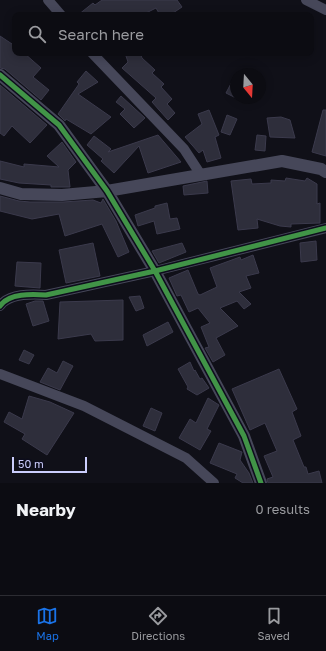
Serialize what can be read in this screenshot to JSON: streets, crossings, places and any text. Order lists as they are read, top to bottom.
{
  "scale_bar": "50 m",
  "north": "bottom",
  "page": {
    "search": "Search here",
    "scale": "50 m",
    "heading": ["Nearby", "0 results"],
    "nav": ["Map", "Directions", "Saved"]
  }
}
